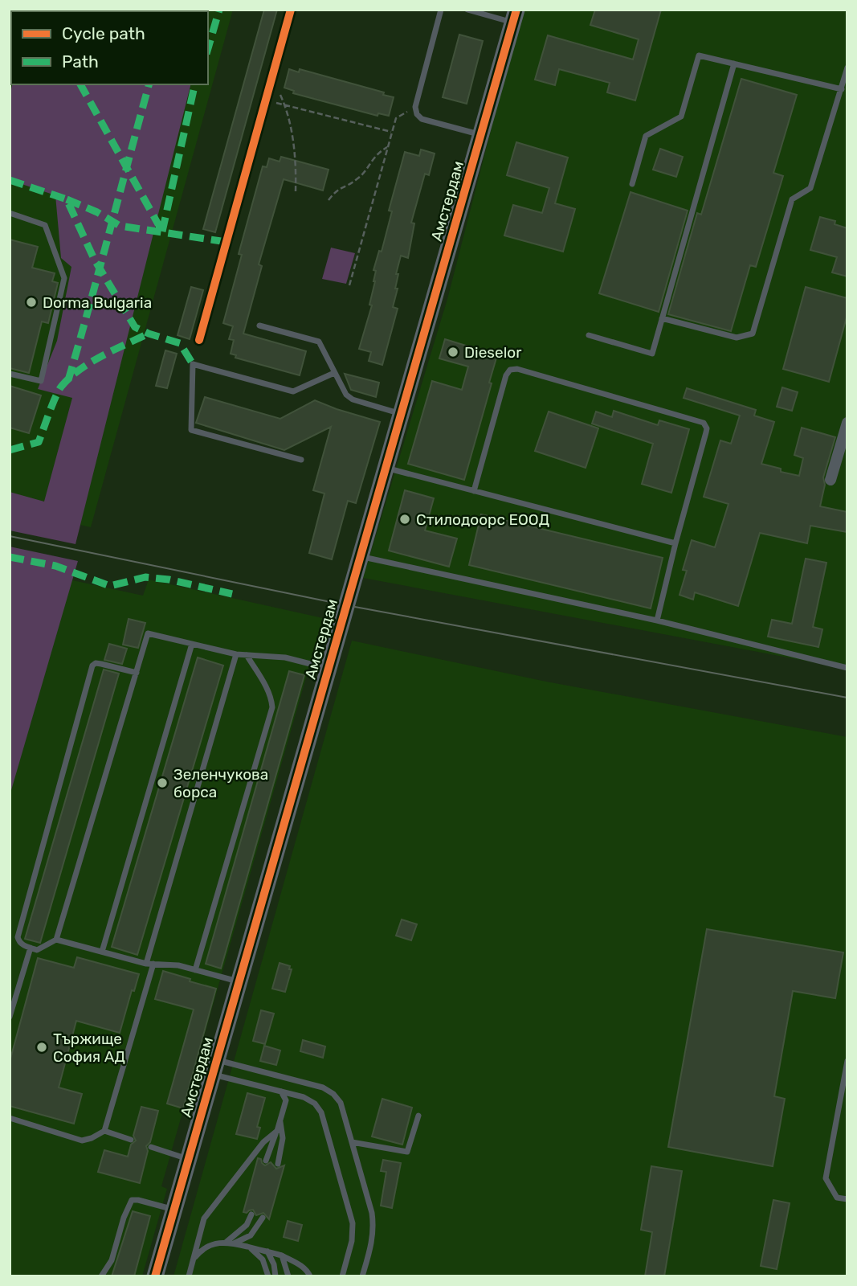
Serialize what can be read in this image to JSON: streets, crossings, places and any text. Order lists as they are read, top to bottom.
{
  "streets": {
    "street": ["Амстердам"]
  },
  "places": [
    "Dorma Bulgaria",
    "Dieselor",
    "Стилодоорс ЕООД",
    "Зеленчукова борса",
    "Тържище София АД"
  ],
  "legend": ["Cycle path", "Path"]
}
